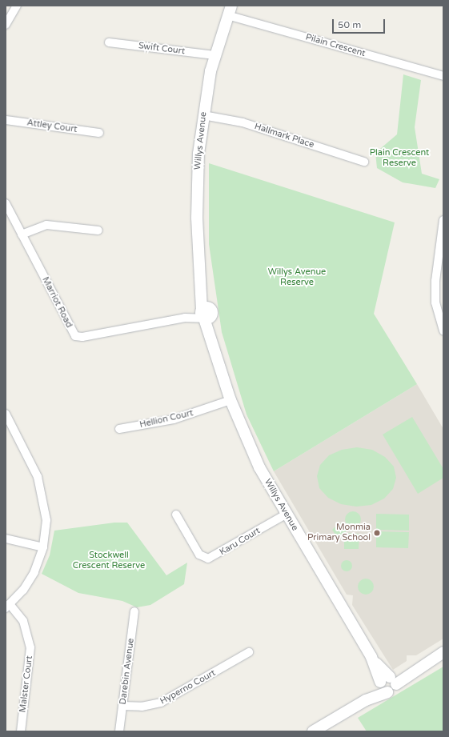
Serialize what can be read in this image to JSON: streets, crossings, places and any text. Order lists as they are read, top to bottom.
{
  "streets": {
    "street": [
      "Pilain Crescent",
      "Swift Court",
      "Attley Court",
      "Hallmark Place",
      "Willys Avenue",
      "Marriot Road",
      "Hellion Court",
      "Karu Court",
      "Darebin Avenue",
      "Malster Court",
      "Hyperno Court"
    ]
  },
  "crossings": [
    ["Pilain Crescent", "Willys Avenue"],
    ["Swift Court", "Willys Avenue"],
    ["Hallmark Place", "Willys Avenue"],
    ["Willys Avenue", "Marriot Road"],
    ["Willys Avenue", "Hellion Court"],
    ["Willys Avenue", "Karu Court"],
    ["Darebin Avenue", "Hyperno Court"]
  ],
  "parks": ["Plain Crescent Reserve", "Willys Avenue Reserve", "Stockwell Crescent Reserve"],
  "places": ["Monmia Primary School"],
  "scale_bar": "50 m"
}
